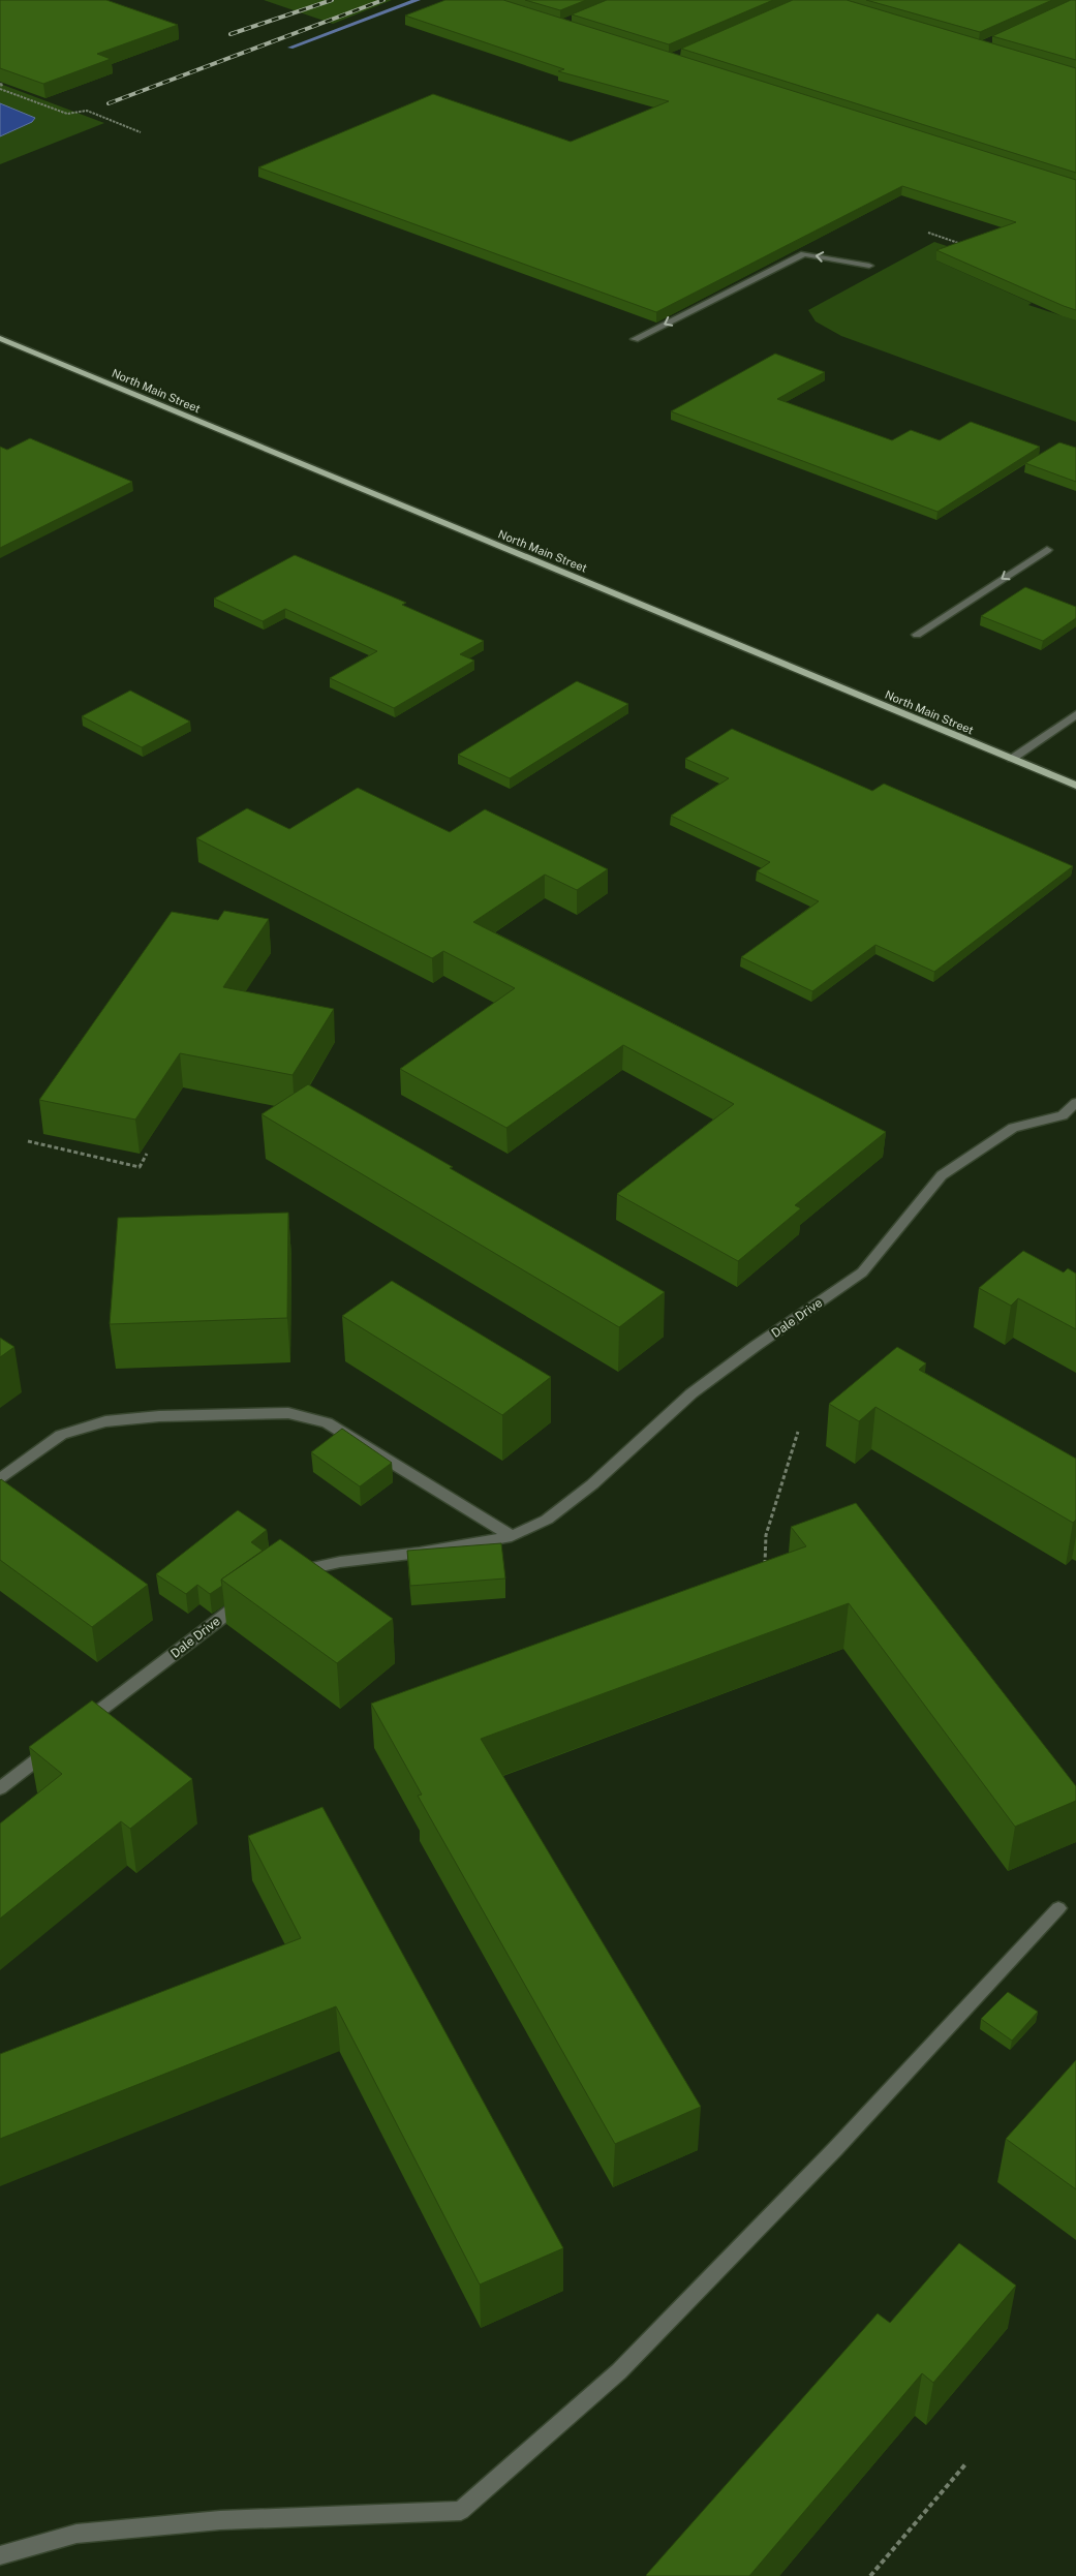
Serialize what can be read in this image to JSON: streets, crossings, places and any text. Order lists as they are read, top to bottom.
{
  "streets": {
    "main road": ["North Main Street"],
    "street": ["Dale Drive"]
  }
}
